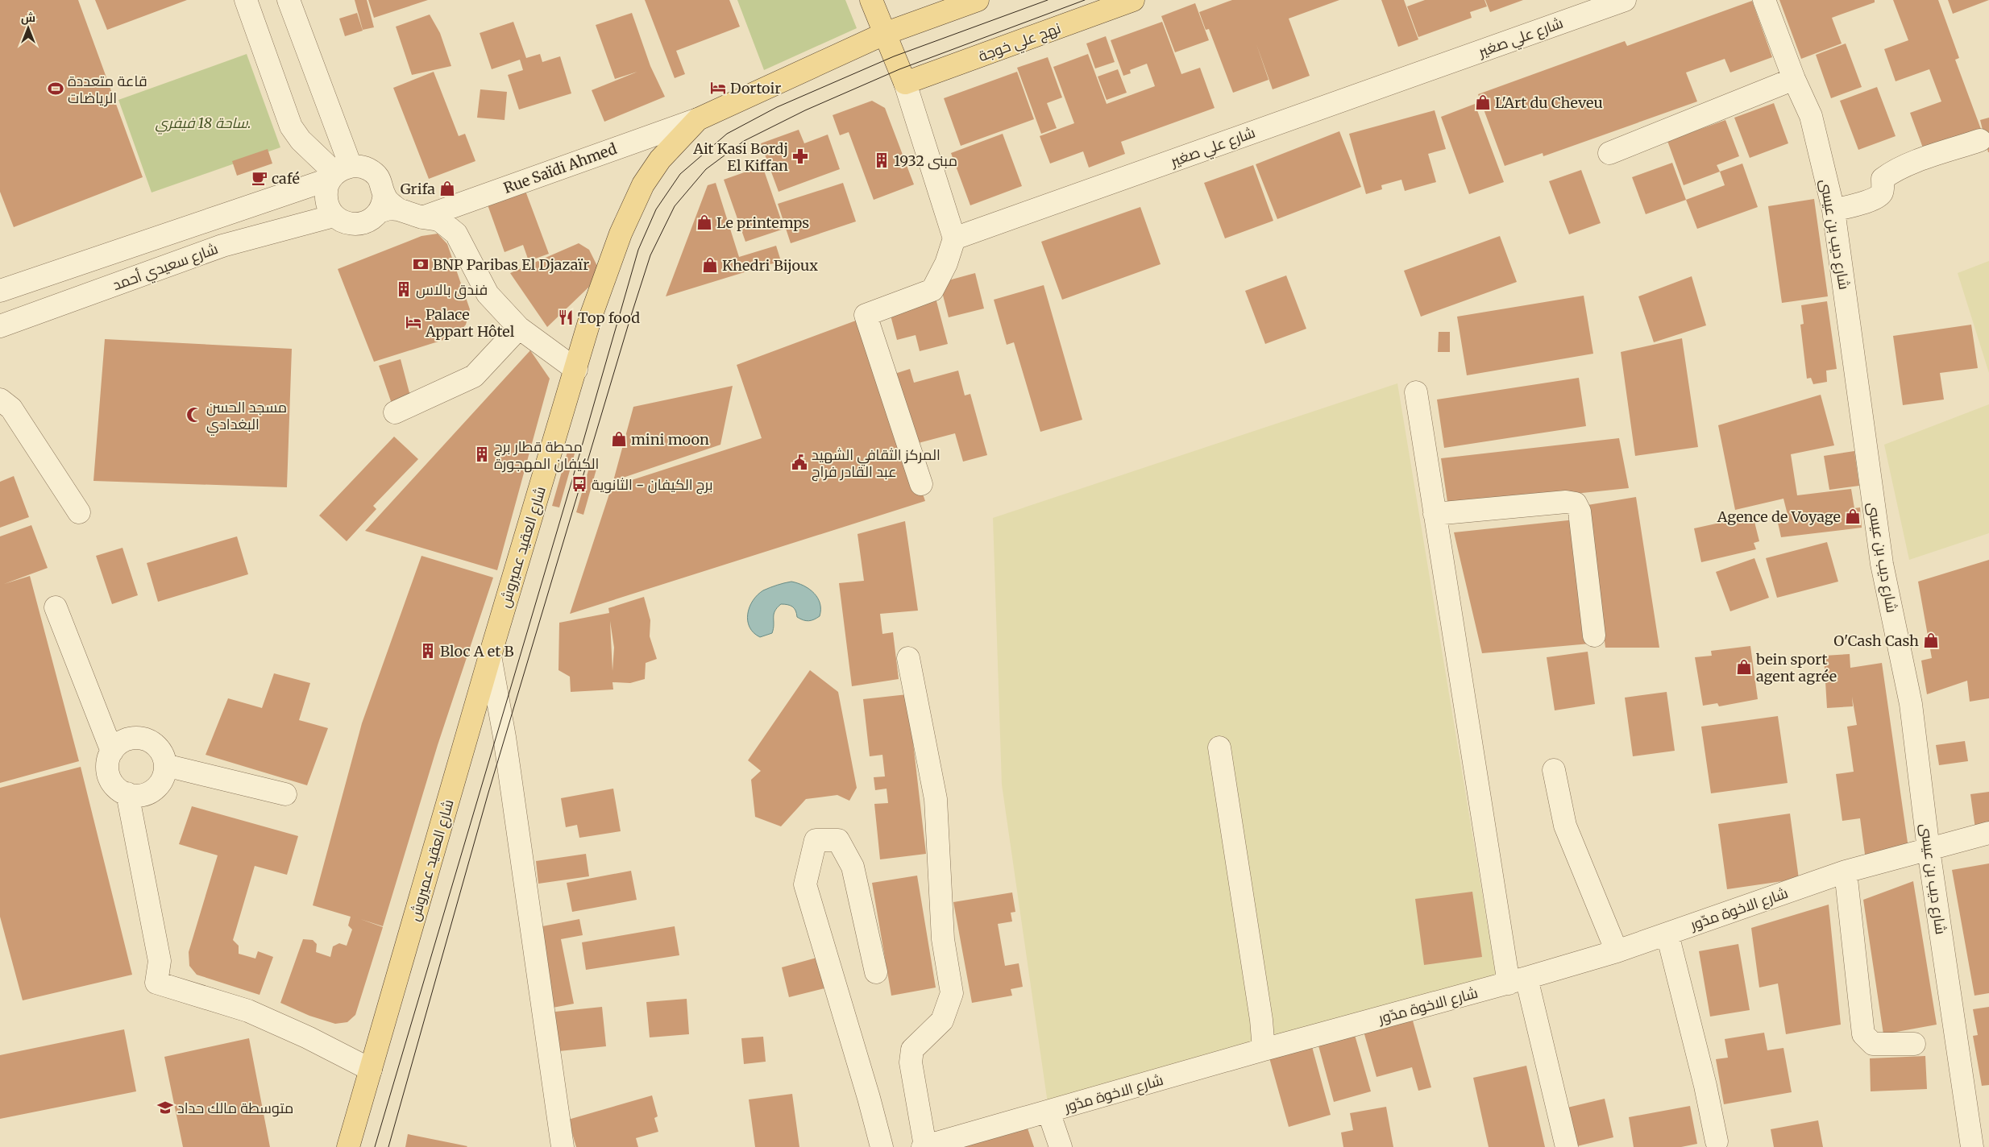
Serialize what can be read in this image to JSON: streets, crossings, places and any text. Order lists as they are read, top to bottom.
{
  "streets": {
    "main road": ["نهج علي خوجة", "شارع العقيد عميروش"],
    "street": [
      "شارع علي صغير",
      "Rue Saïdi Ahmed",
      "شارع ديب بن عيسى",
      "شارع سعيدي أحمد",
      "شارع الاخوة مدّور"
    ]
  },
  "crossings": [
    ["Rue Saïdi Ahmed", "شارع العقيد عميروش"],
    ["شارع ديب بن عيسى", "شارع الاخوة مدّور"]
  ],
  "parks": ["ساحة 18 فيفري."],
  "places": {
    "hotel": ["Dortoir", "Palace Appart Hôtel"],
    "sports": ["قاعة متعددة الرياضات"],
    "shop": [
      "L'Art du Cheveu",
      "Grifa",
      "Le printemps",
      "Khedri Bijoux",
      "mini moon",
      "Agence de Voyage",
      "O'Cash Cash",
      "bein sport agent agrée"
    ],
    "pharmacy": ["Ait Kasi Bordj El Kiffan"],
    "building": [
      "مبنى 1932",
      "فندق بالاس",
      "محطة قطار برج الكيفان المهجورة",
      "Bloc A et B"
    ],
    "cafe": ["café"],
    "bank": ["BNP Paribas El Djazaïr"],
    "restaurant": ["Top food"],
    "mosque": ["مسجد الحسن البغدادي"],
    "public building": ["المركز الثقافي الشهيد عبد القادر فراج"],
    "bus stop": ["برج الكيفان - الثانوية"],
    "school or university": ["متوسطة مالك حداد"]
  },
  "north": "top"
}
